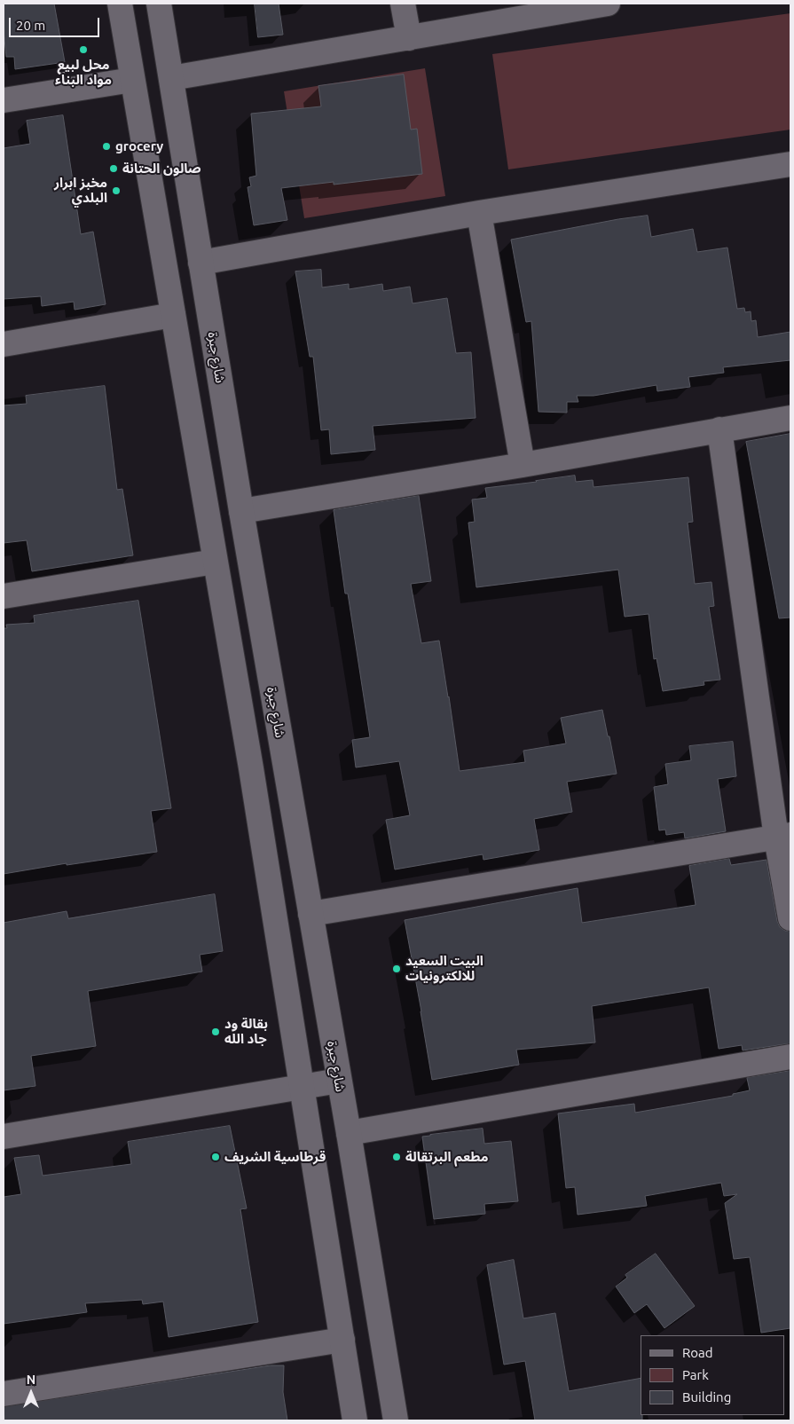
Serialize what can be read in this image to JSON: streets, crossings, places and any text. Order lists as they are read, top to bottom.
{
  "streets": {
    "street": ["شارع جبرة"]
  },
  "places": [
    "محل لبيع مواد البناء",
    "grocery",
    "صالون الحتانة",
    "مخبز ابرار البلدي",
    "البيت السعيد للالكترونيات",
    "بقالة ود جاد الله",
    "قرطاسية الشريف",
    "مطعم البرتقالة"
  ],
  "legend": ["Road", "Park", "Building"],
  "scale_bar": "20 m",
  "north": "top"
}
